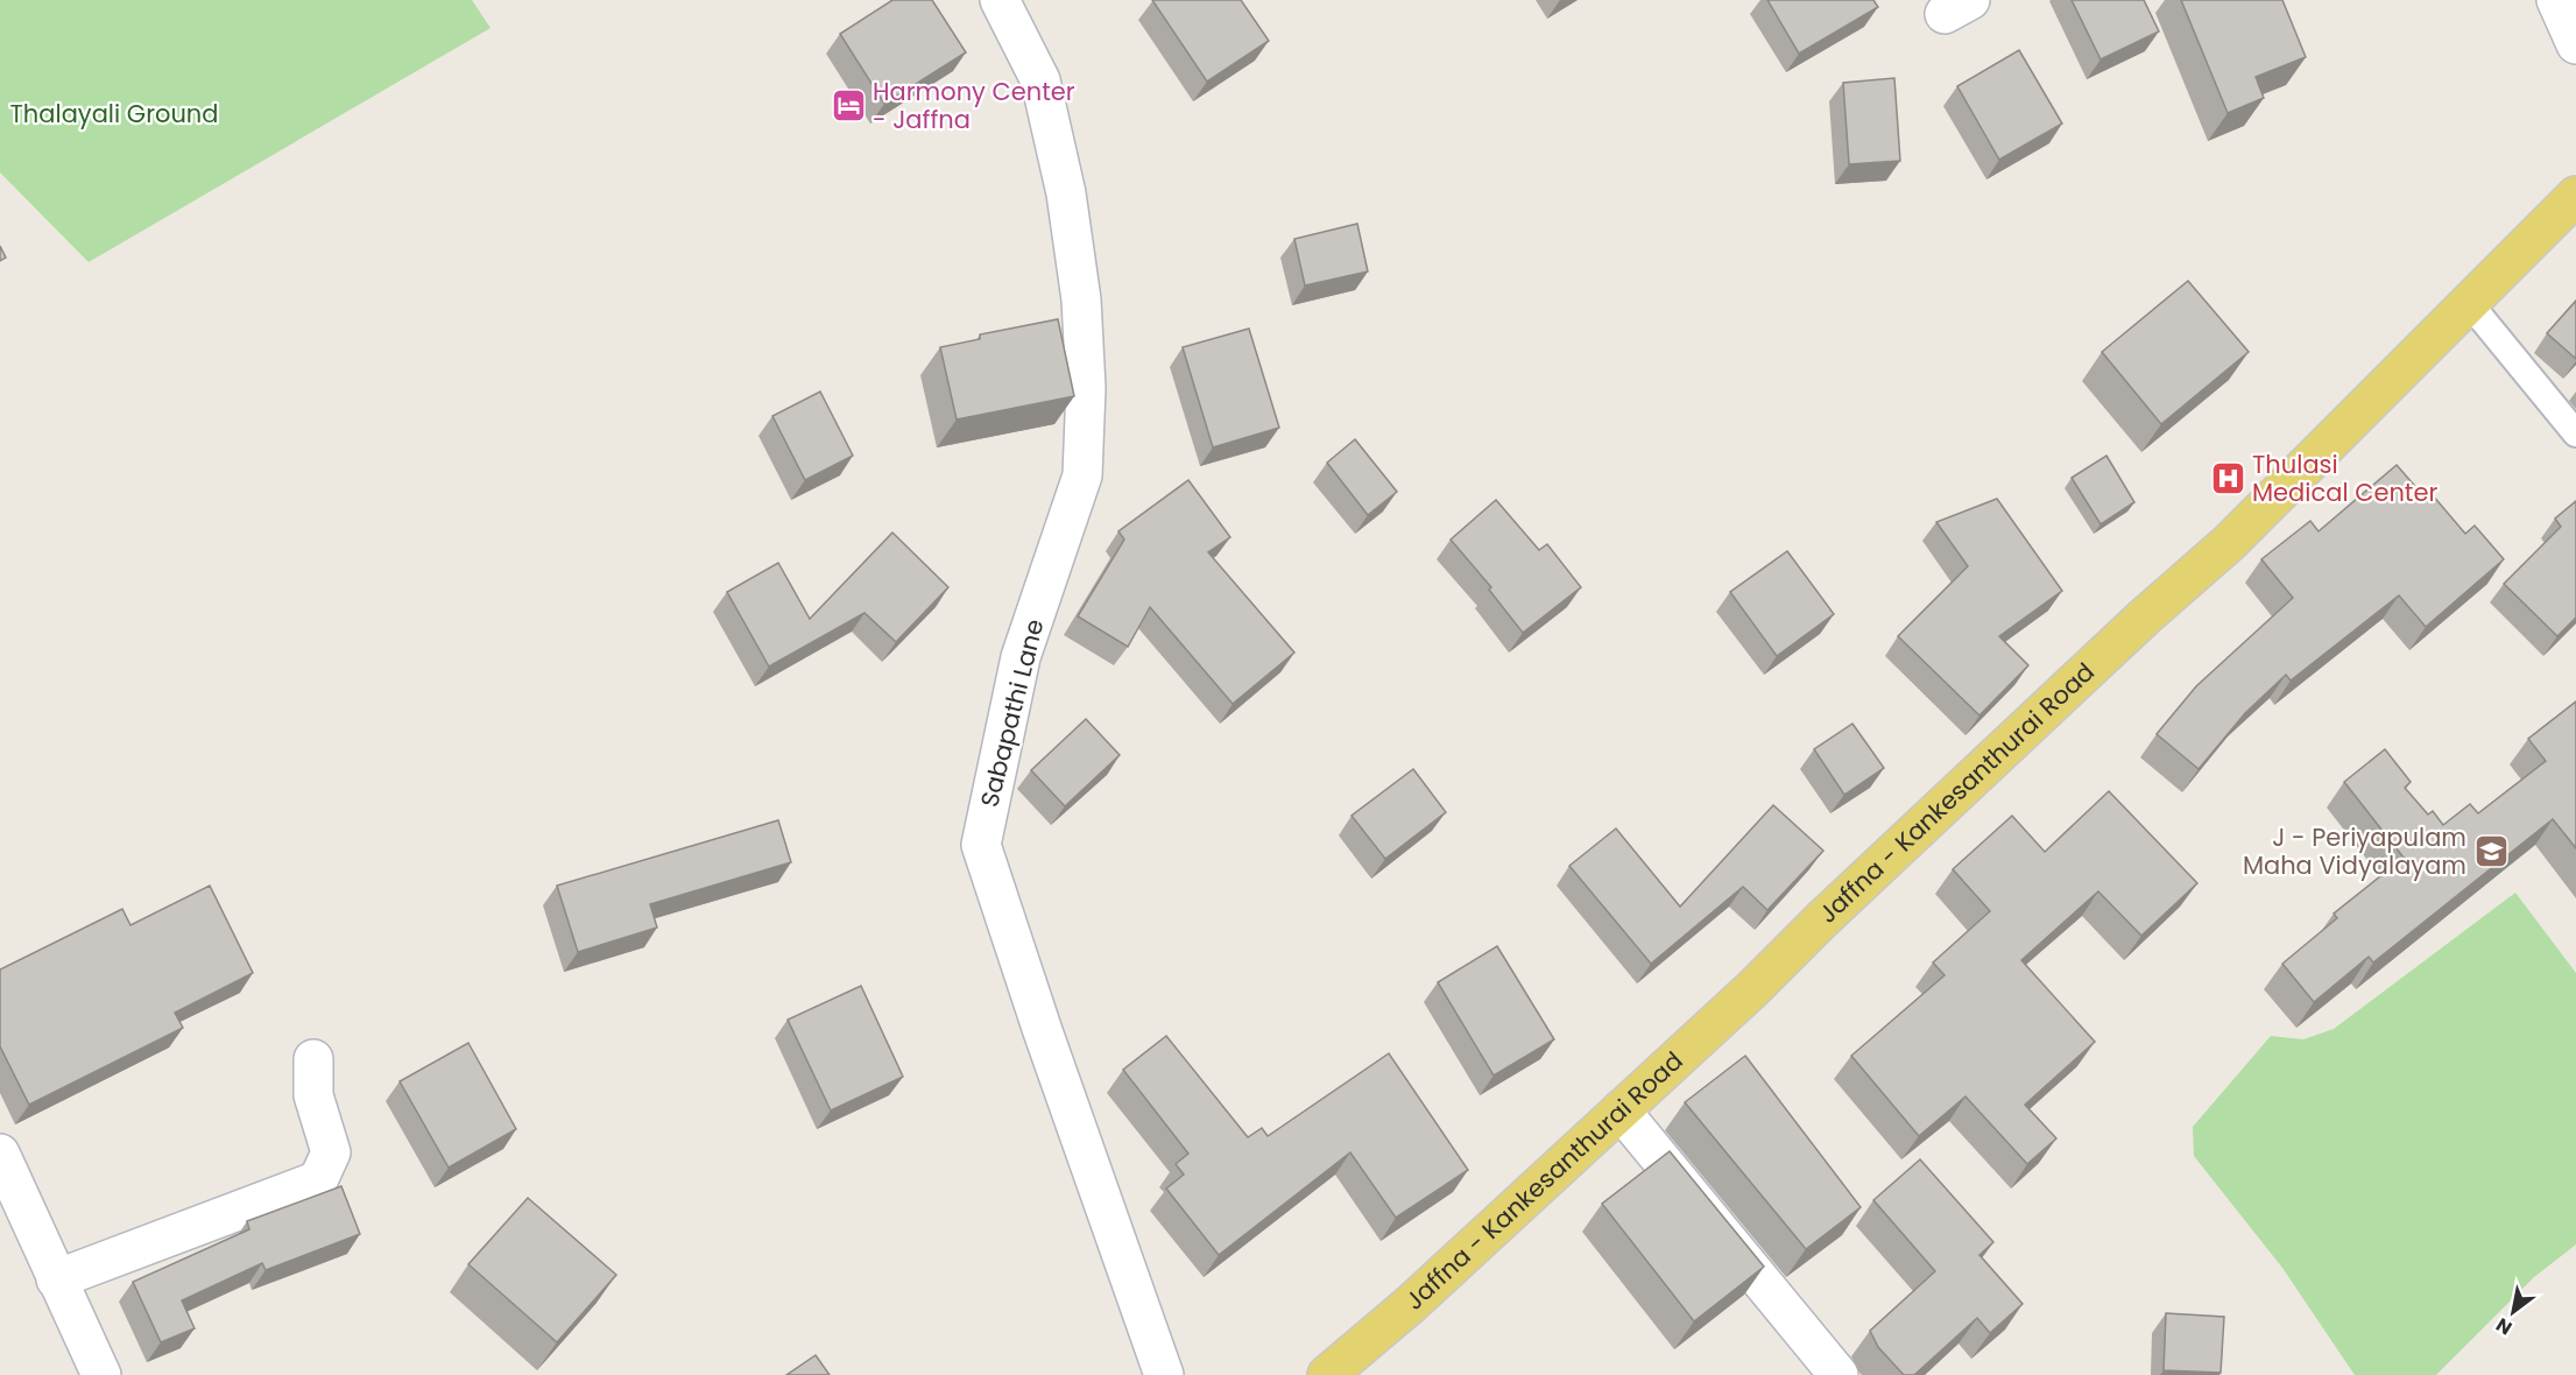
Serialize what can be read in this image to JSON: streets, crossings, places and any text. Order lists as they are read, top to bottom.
{
  "streets": {
    "main road": ["Jaffna - Kankesanthurai Road"],
    "street": ["Sabapathi Lane"]
  },
  "parks": ["Thalayali Ground"],
  "places": {
    "hotel": ["Harmony Center - Jaffna"],
    "hospital": ["Thulasi Medical Center"],
    "school or university": ["J - Periyapulam Maha Vidyalayam"]
  },
  "north": "bottom left"
}
